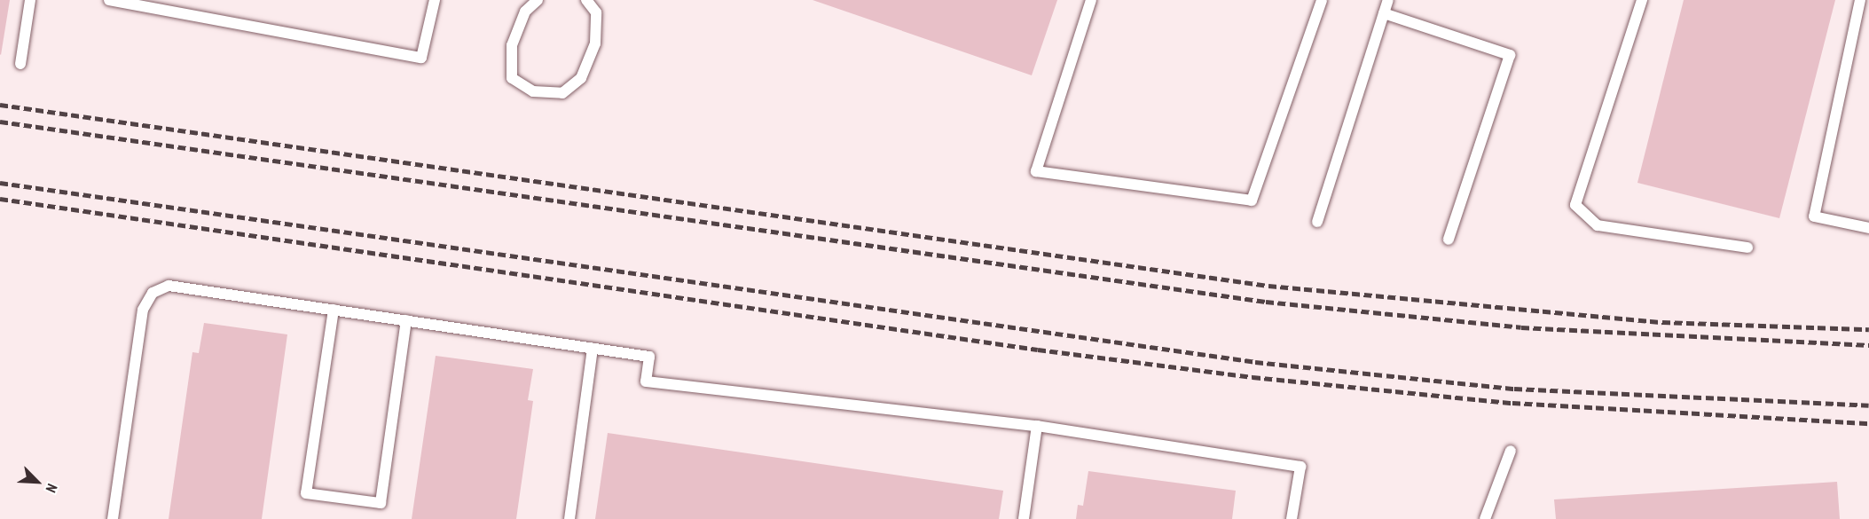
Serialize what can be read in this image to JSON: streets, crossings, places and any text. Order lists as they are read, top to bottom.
{
  "north": "bottom right"
}
